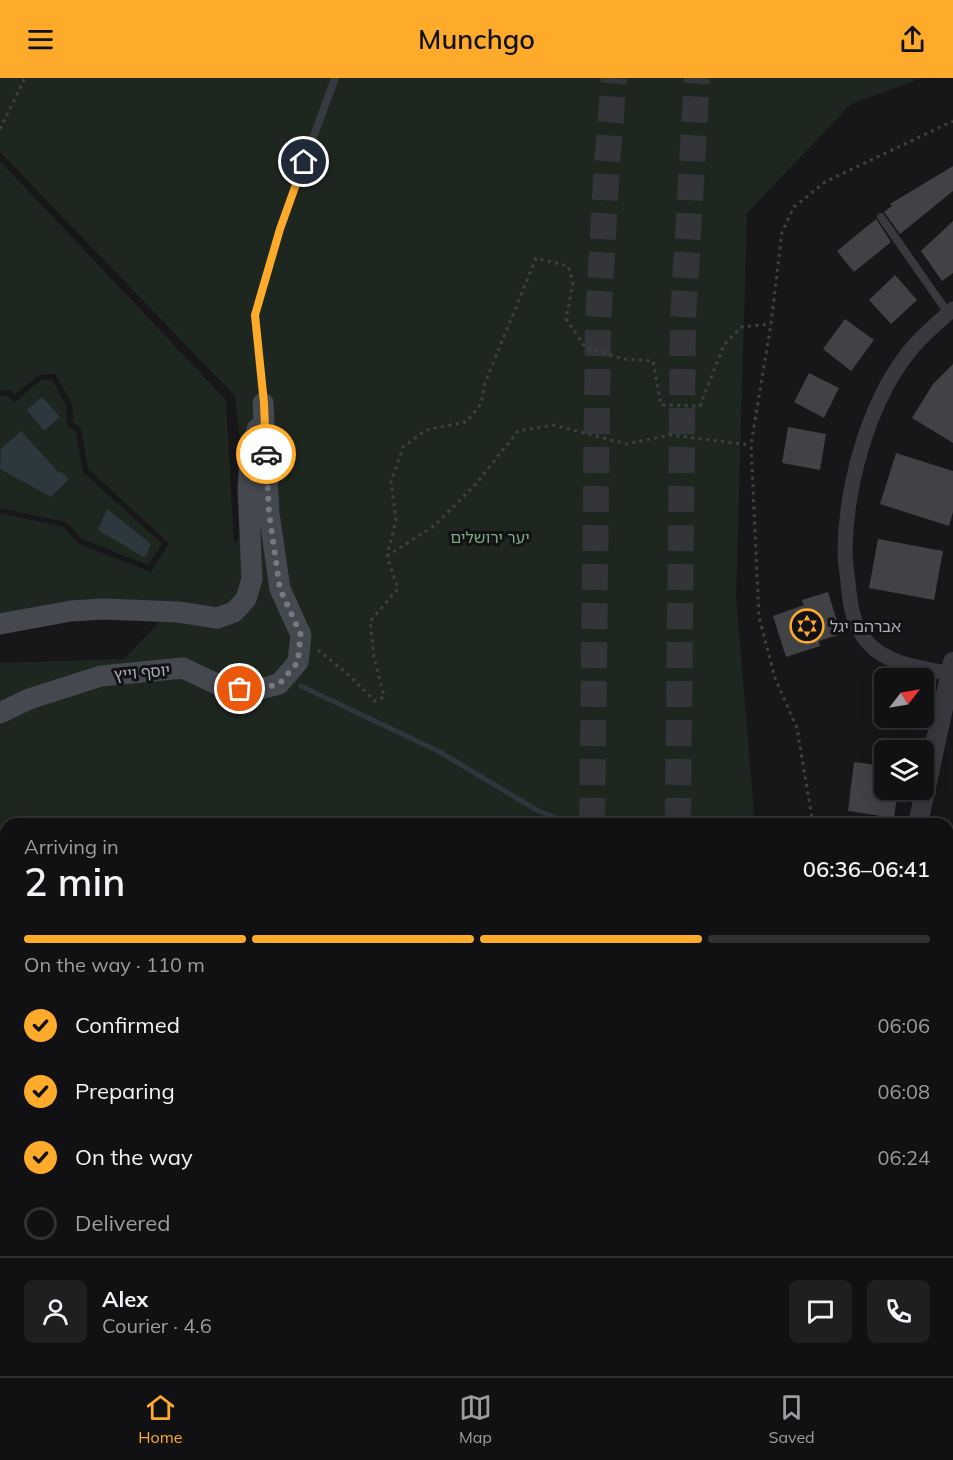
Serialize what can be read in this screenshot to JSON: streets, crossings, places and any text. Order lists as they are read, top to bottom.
{
  "streets": {
    "main road": ["יוסף וייץ"]
  },
  "parks": ["יער ירושלים"],
  "places": {
    "synagogue": ["אברהם יגל"]
  },
  "north": "top right",
  "page": {
    "header": "Munchgo",
    "heading": ["2 min", "Arriving in", "06:36–06:41"],
    "panel": ["Alex", "Courier · 4.6"],
    "bar": "On the way · 110 m",
    "list": [
      ["Confirmed", "06:06"],
      ["Preparing", "06:08"],
      ["On the way", "06:24"],
      "Delivered"
    ],
    "tabs": ["Home", "Map", "Saved"]
  }
}
